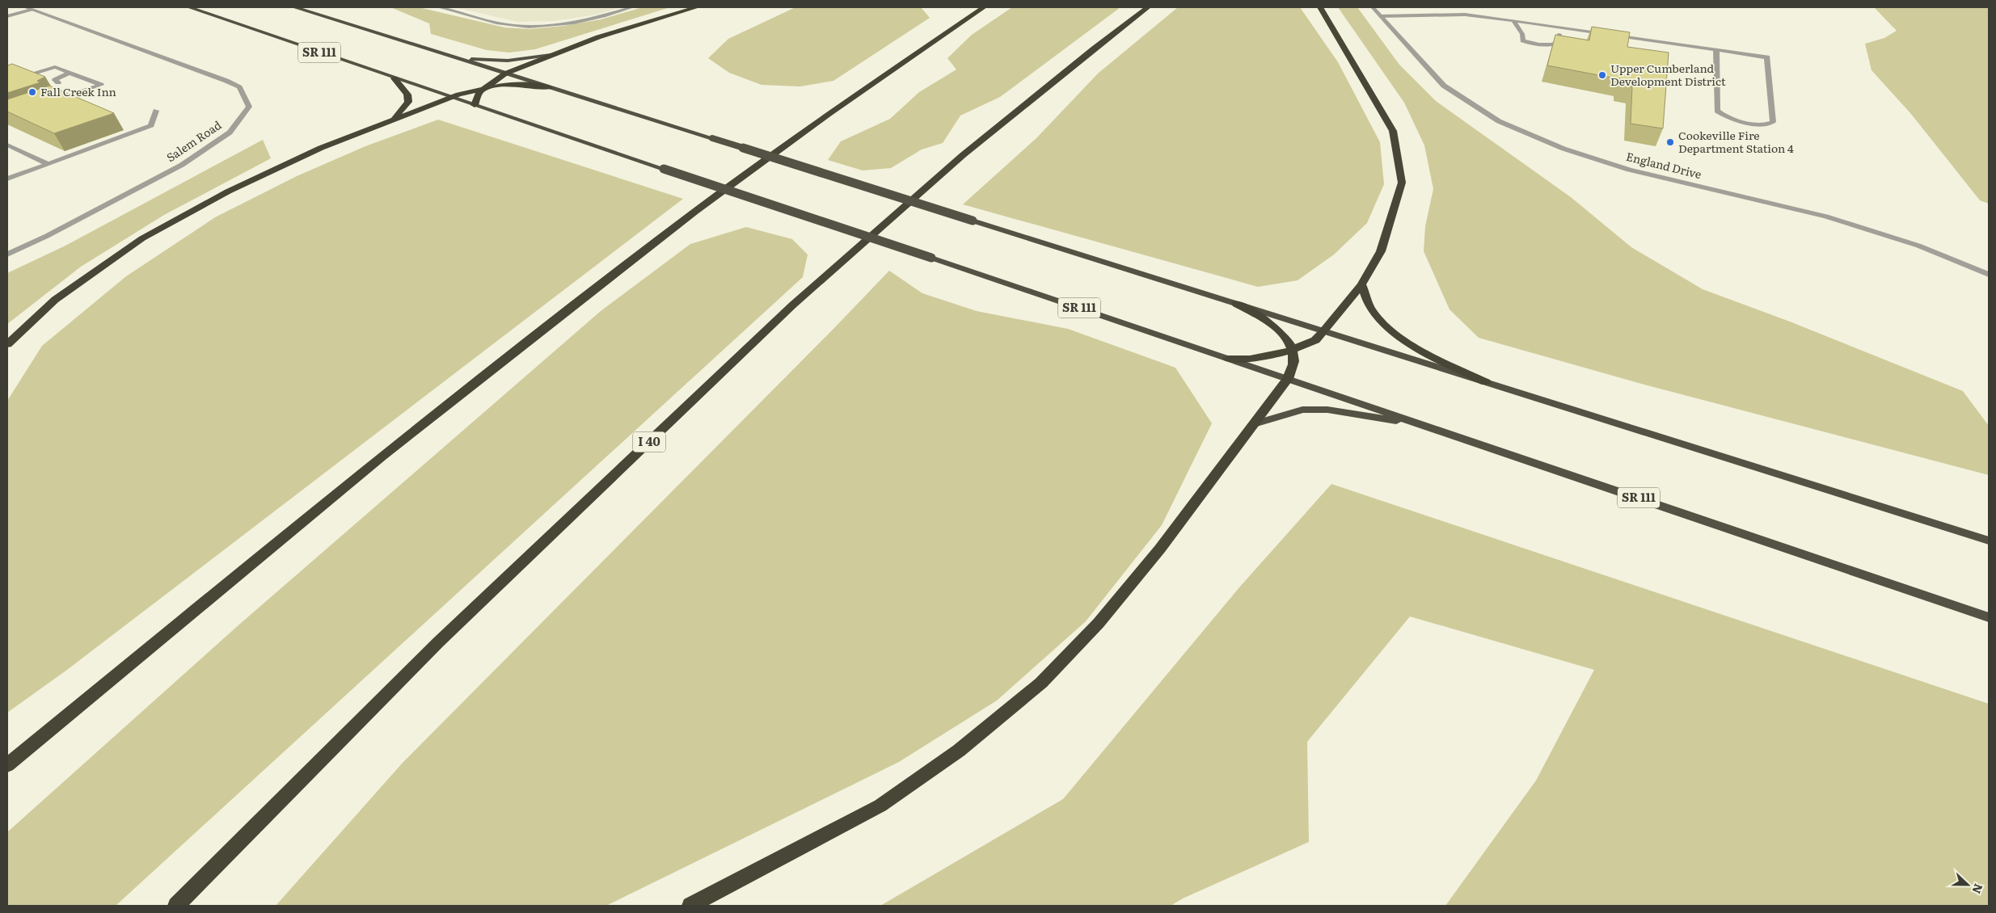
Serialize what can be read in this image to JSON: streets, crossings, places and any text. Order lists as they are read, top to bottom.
{
  "streets": {
    "highway": ["SR 111", "I 40"],
    "street": ["Salem Road", "England Drive"]
  },
  "places": ["Upper Cumberland Development District", "Fall Creek Inn", "Cookeville Fire Department Station 4"],
  "north": "right"
}
